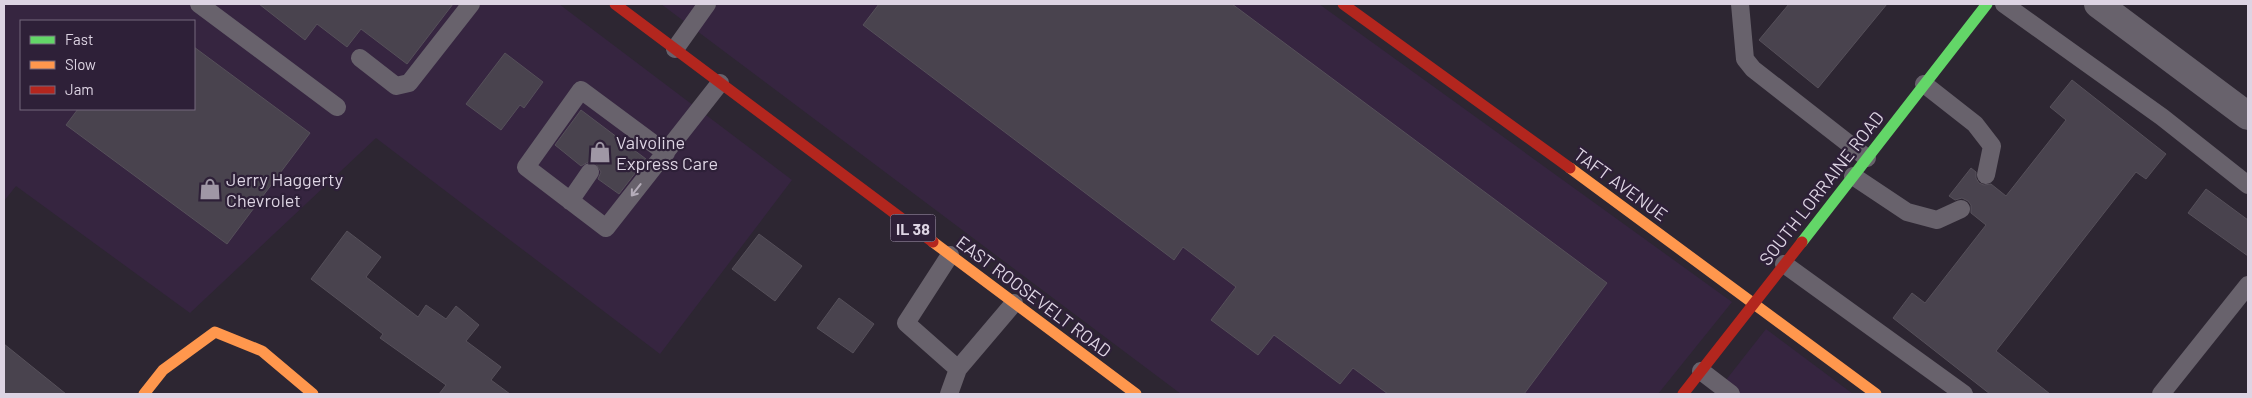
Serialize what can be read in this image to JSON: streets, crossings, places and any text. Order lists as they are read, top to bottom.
{
  "streets": {
    "street": [
      "TAFT AVENUE",
      "SOUTH LORRAINE ROAD",
      "IL 38",
      "EAST ROOSEVELT ROAD"
    ]
  },
  "crossings": [
    ["TAFT AVENUE", "SOUTH LORRAINE ROAD"],
    ["IL 38", "EAST ROOSEVELT ROAD"]
  ],
  "places": {
    "shop": ["Valvoline Express Care", "Jerry Haggerty Chevrolet"]
  },
  "legend": ["Fast", "Slow", "Jam"]
}
